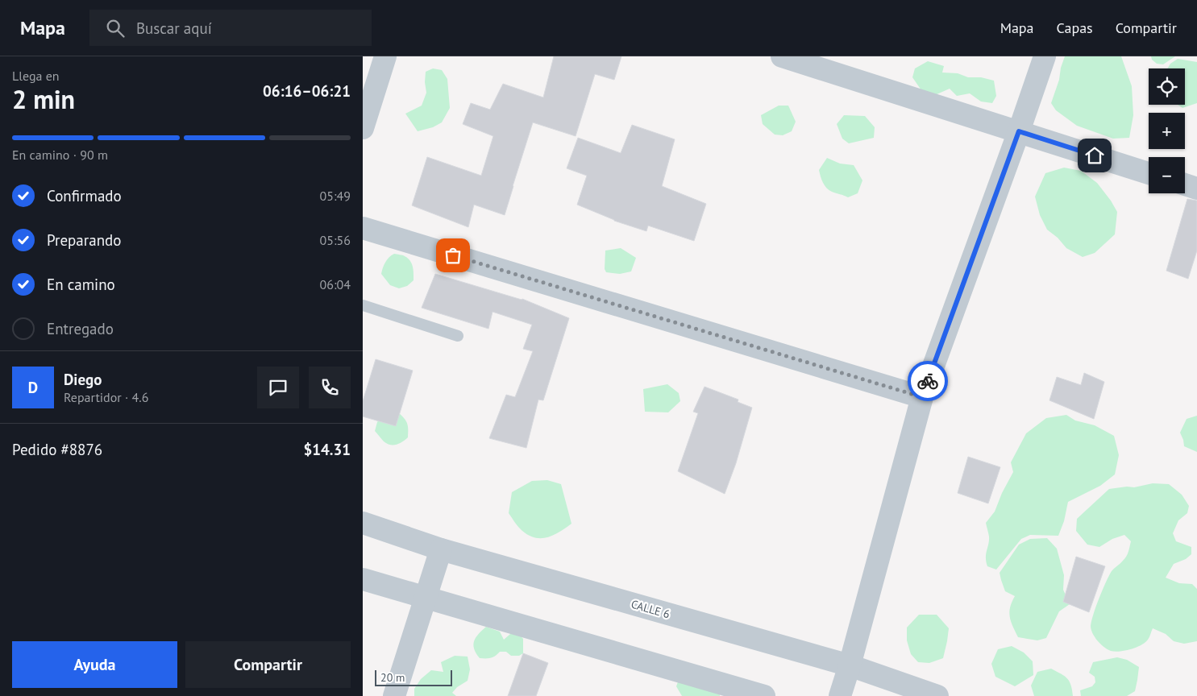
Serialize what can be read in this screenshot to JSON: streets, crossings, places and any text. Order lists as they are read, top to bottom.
{
  "streets": {
    "street": ["CALLE 6"]
  },
  "scale_bar": "20 m",
  "page": {
    "header": "Mapa",
    "search": "Buscar aquí",
    "nav": ["Mapa", "Capas", "Compartir"],
    "heading": ["2 min", "Llega en", "06:16–06:21"],
    "panel": [
      "Diego",
      "Repartidor · 4.6",
      "Pedido #8876",
      "$14.31"
    ],
    "map_buttons": ["+", "−"],
    "bar": "En camino · 90 m",
    "list": [
      ["Confirmado", "05:49"],
      ["Preparando", "05:56"],
      ["En camino", "06:04"],
      "Entregado"
    ],
    "round": "D",
    "buttons": ["Ayuda", "Compartir"],
    "scale": "20 m"
  }
}
